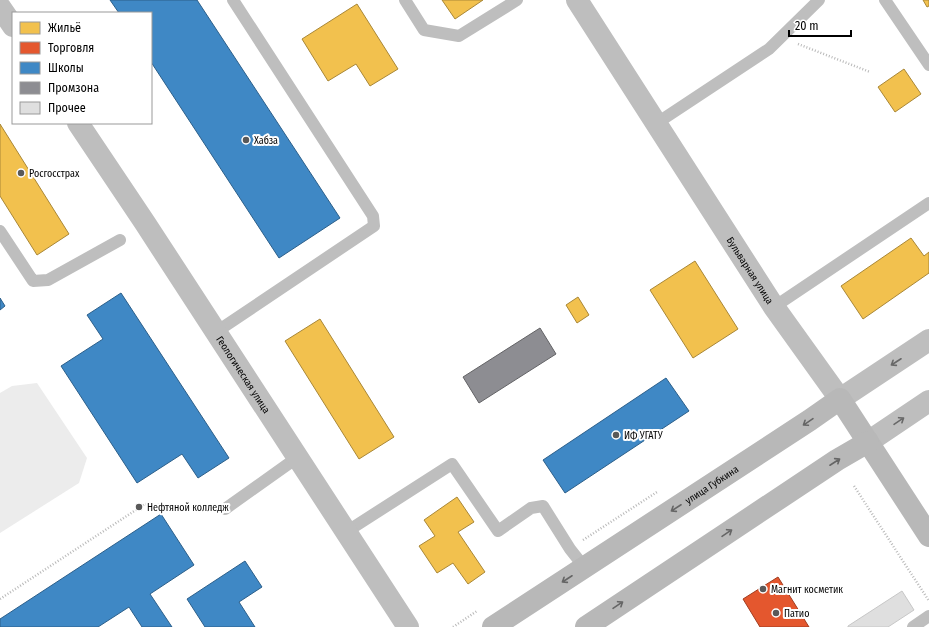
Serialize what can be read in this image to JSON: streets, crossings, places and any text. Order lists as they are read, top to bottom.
{
  "streets": {
    "main road": ["Бульварная улица", "улица Губкина"],
    "street": ["Геологическая улица"]
  },
  "crossings": [
    ["Бульварная улица", "улица Губкина"]
  ],
  "one_way": ["улица Губкина"],
  "places": [
    "Хабза",
    "Росгосстрах",
    "ИФ УГАТУ",
    "Нефтяной колледж",
    "Магнит косметик",
    "Патио"
  ],
  "legend": [
    "Жильё",
    "Торговля",
    "Школы",
    "Промзона",
    "Прочее"
  ],
  "scale_bar": "20 m"
}
